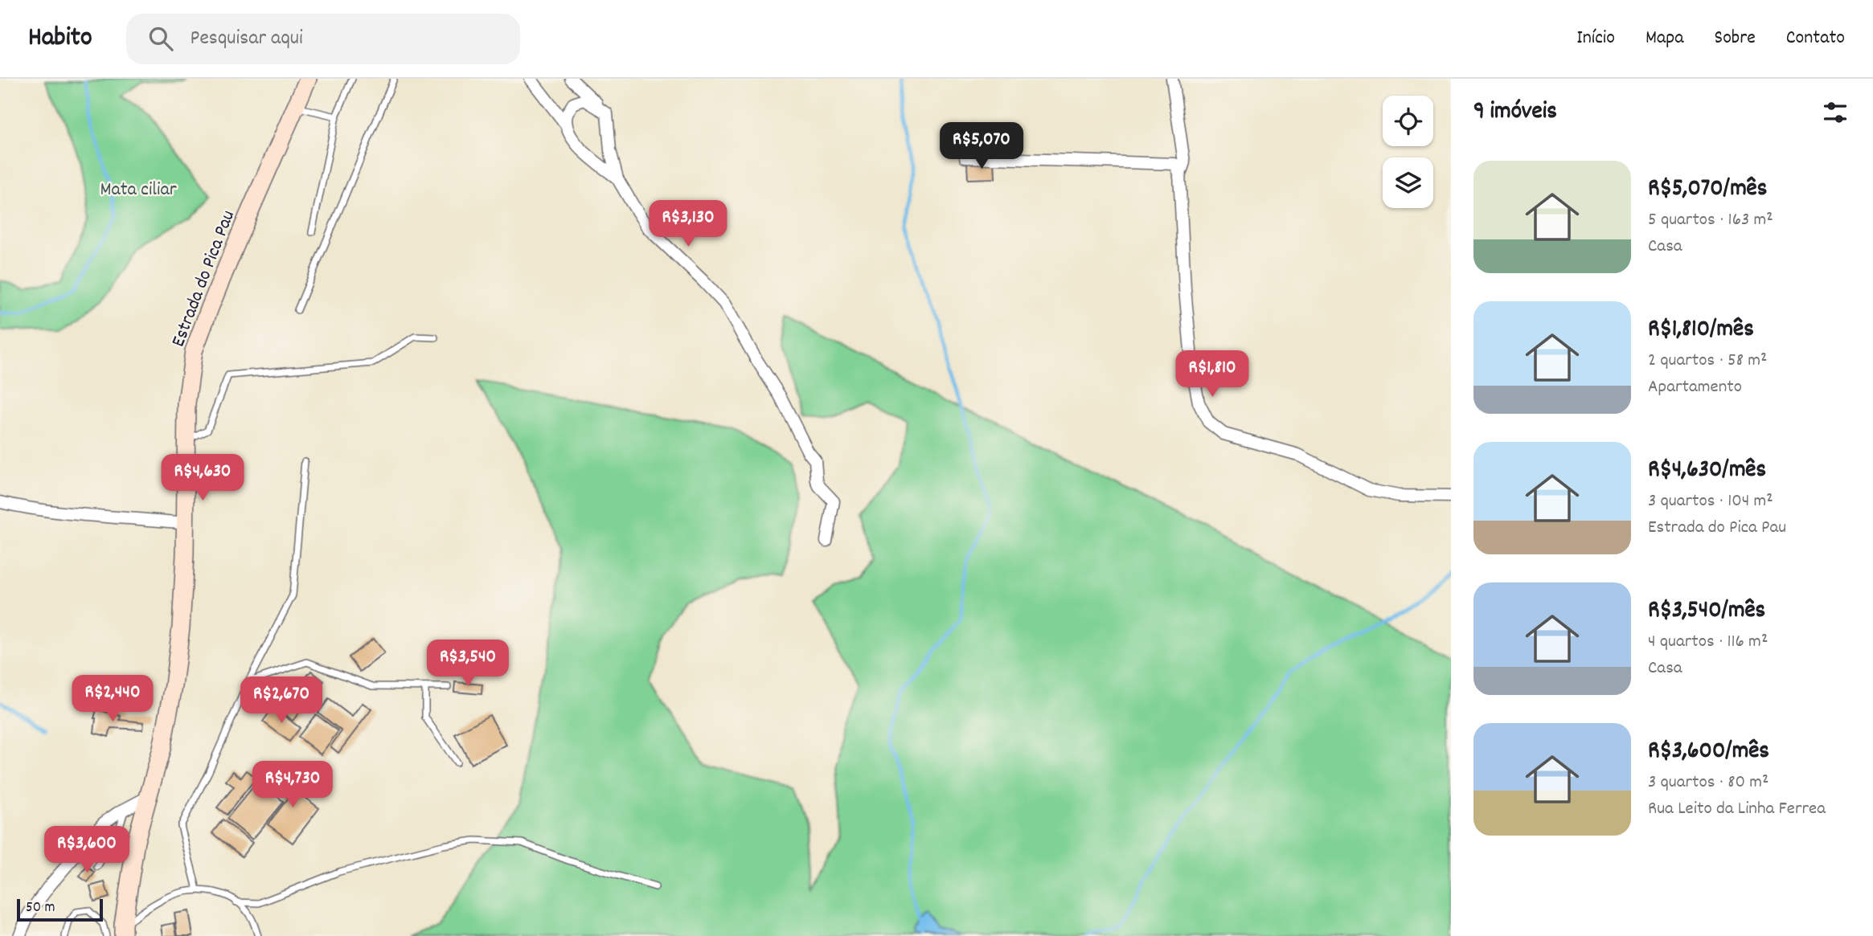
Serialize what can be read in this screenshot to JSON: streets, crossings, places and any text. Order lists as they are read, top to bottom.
{
  "streets": {
    "main road": ["Estrada do Pica Pau"]
  },
  "parks": ["Mata ciliar"],
  "scale_bar": "50 m",
  "page": {
    "header": "Habito",
    "search": "Pesquisar aqui",
    "nav": [
      "Início",
      "Mapa",
      "Sobre",
      "Contato"
    ],
    "heading": "9 imóveis",
    "price": [
      "R$5,070",
      "R$3,130",
      "R$1,810",
      "R$4,630",
      "R$3,540",
      "R$2,440",
      "R$2,670",
      "R$4,730",
      "R$3,600"
    ],
    "list": [
      {
        "name": "R$5,070/mês",
        "note": "5 quartos · 163 m² · Casa"
      },
      {
        "name": "R$1,810/mês",
        "note": "2 quartos · 58 m² · Apartamento"
      },
      {
        "name": "R$4,630/mês",
        "note": "3 quartos · 104 m² · Estrada do Pica Pau"
      },
      {
        "name": "R$3,540/mês",
        "note": "4 quartos · 116 m² · Casa"
      },
      {
        "name": "R$3,600/mês",
        "note": "3 quartos · 80 m² · Rua Leito da Linha Ferrea"
      }
    ],
    "scale": "50 m"
  }
}
